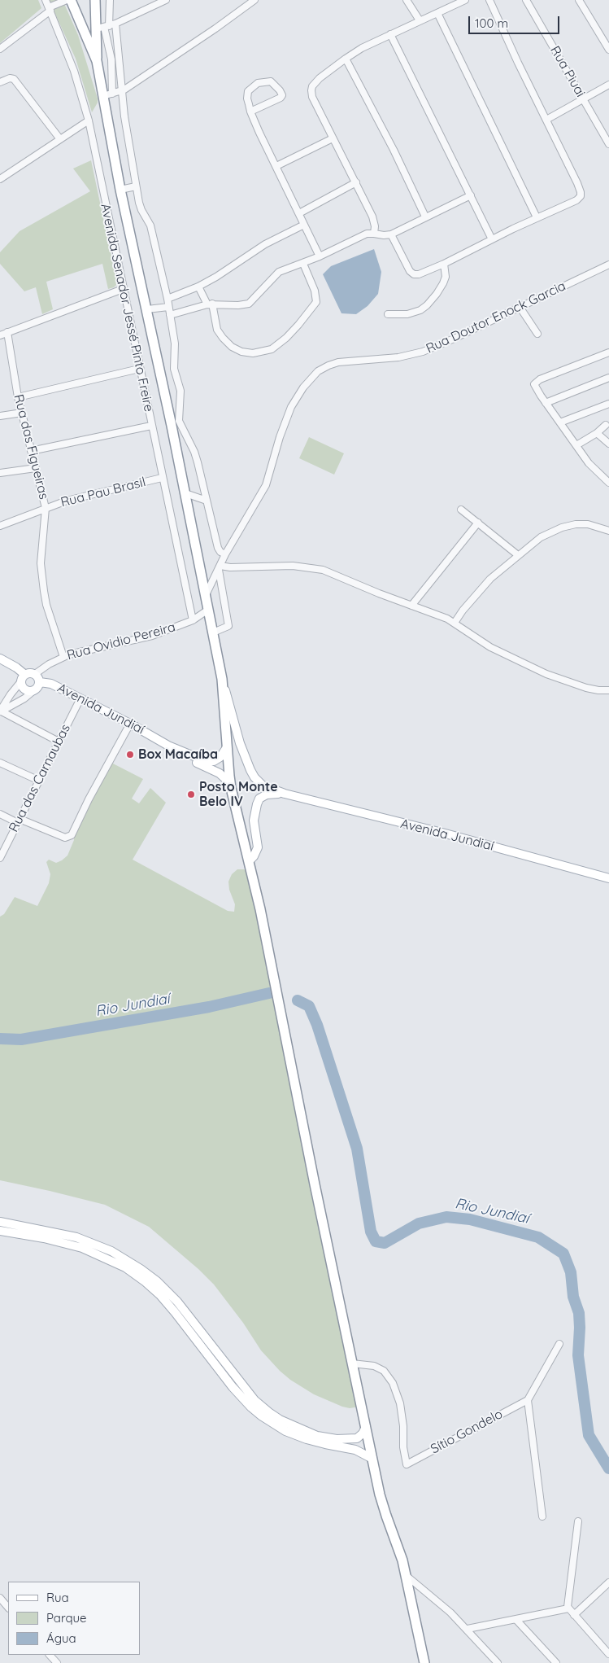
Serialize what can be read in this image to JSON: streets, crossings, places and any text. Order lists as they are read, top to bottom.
{
  "streets": {
    "main road": ["Avenida Jundiaí"],
    "street": [
      "Rua Piuai",
      "Avenida Senador Jessé Pinto Freire",
      "Rua Doutor Enock Garcia",
      "Rua das Figueiras",
      "Rua Pau Brasil",
      "Rua Ovidio Pereira",
      "Rua das Carnaubas",
      "Sítio Gondelo"
    ]
  },
  "crossings": [
    ["Avenida Senador Jessé Pinto Freire", "Rua Pau Brasil"],
    ["Avenida Senador Jessé Pinto Freire", "Rua Ovidio Pereira"],
    ["Rua das Figueiras", "Rua Pau Brasil"],
    ["Rua das Figueiras", "Rua Ovidio Pereira"],
    ["Rua Ovidio Pereira", "Avenida Jundiaí"],
    ["Avenida Jundiaí", "Rua das Carnaubas"]
  ],
  "water": ["Rio Jundiaí"],
  "places": ["Box Macaíba", "Posto Monte Belo IV"],
  "legend": ["Rua", "Parque", "Água"],
  "scale_bar": "100 m"
}
